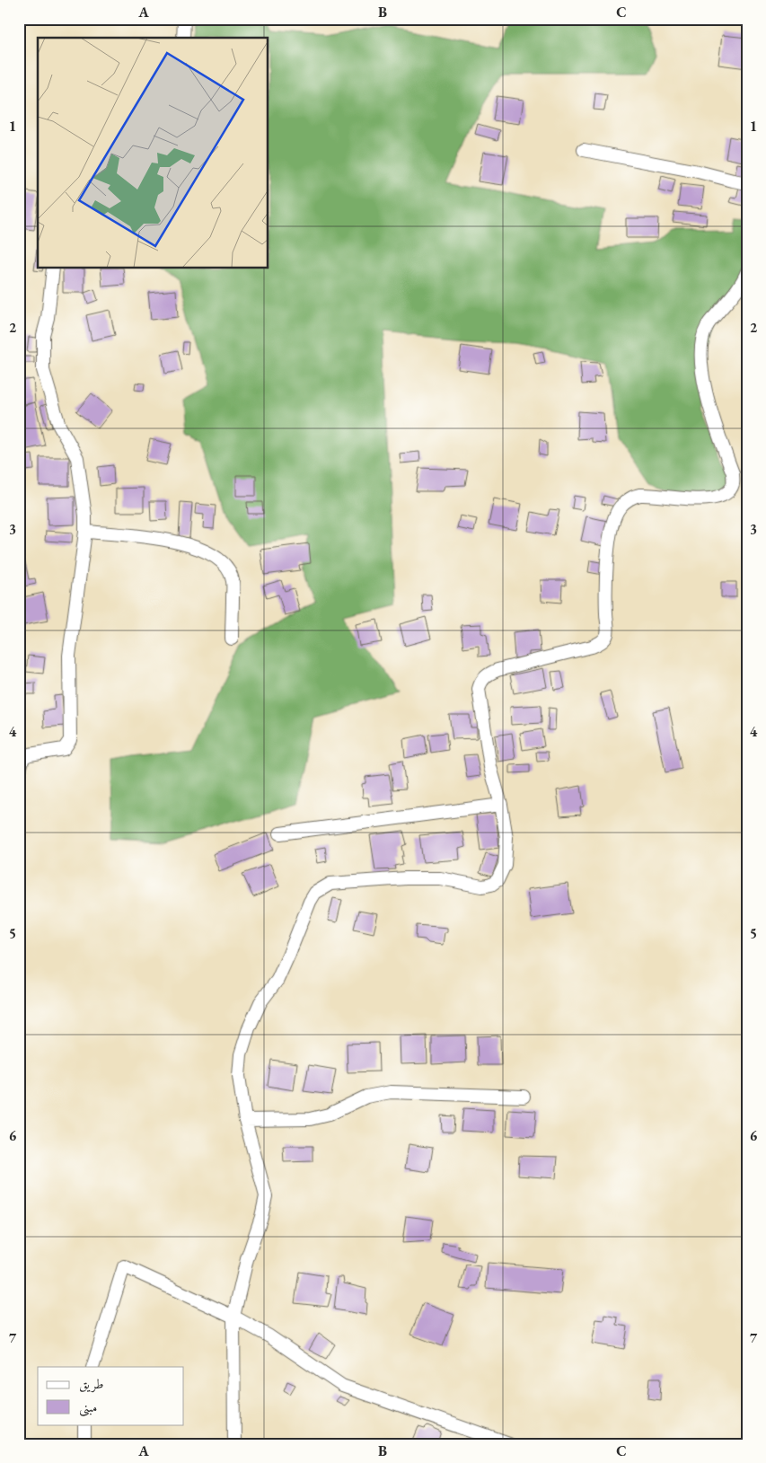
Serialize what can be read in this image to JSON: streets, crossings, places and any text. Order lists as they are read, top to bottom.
{
  "legend": ["طريق", "مبنى"],
  "grid": {
    "columns": ["A", "B", "C"],
    "rows": [
      "1",
      "2",
      "3",
      "4",
      "5",
      "6",
      "7"
    ]
  }
}
